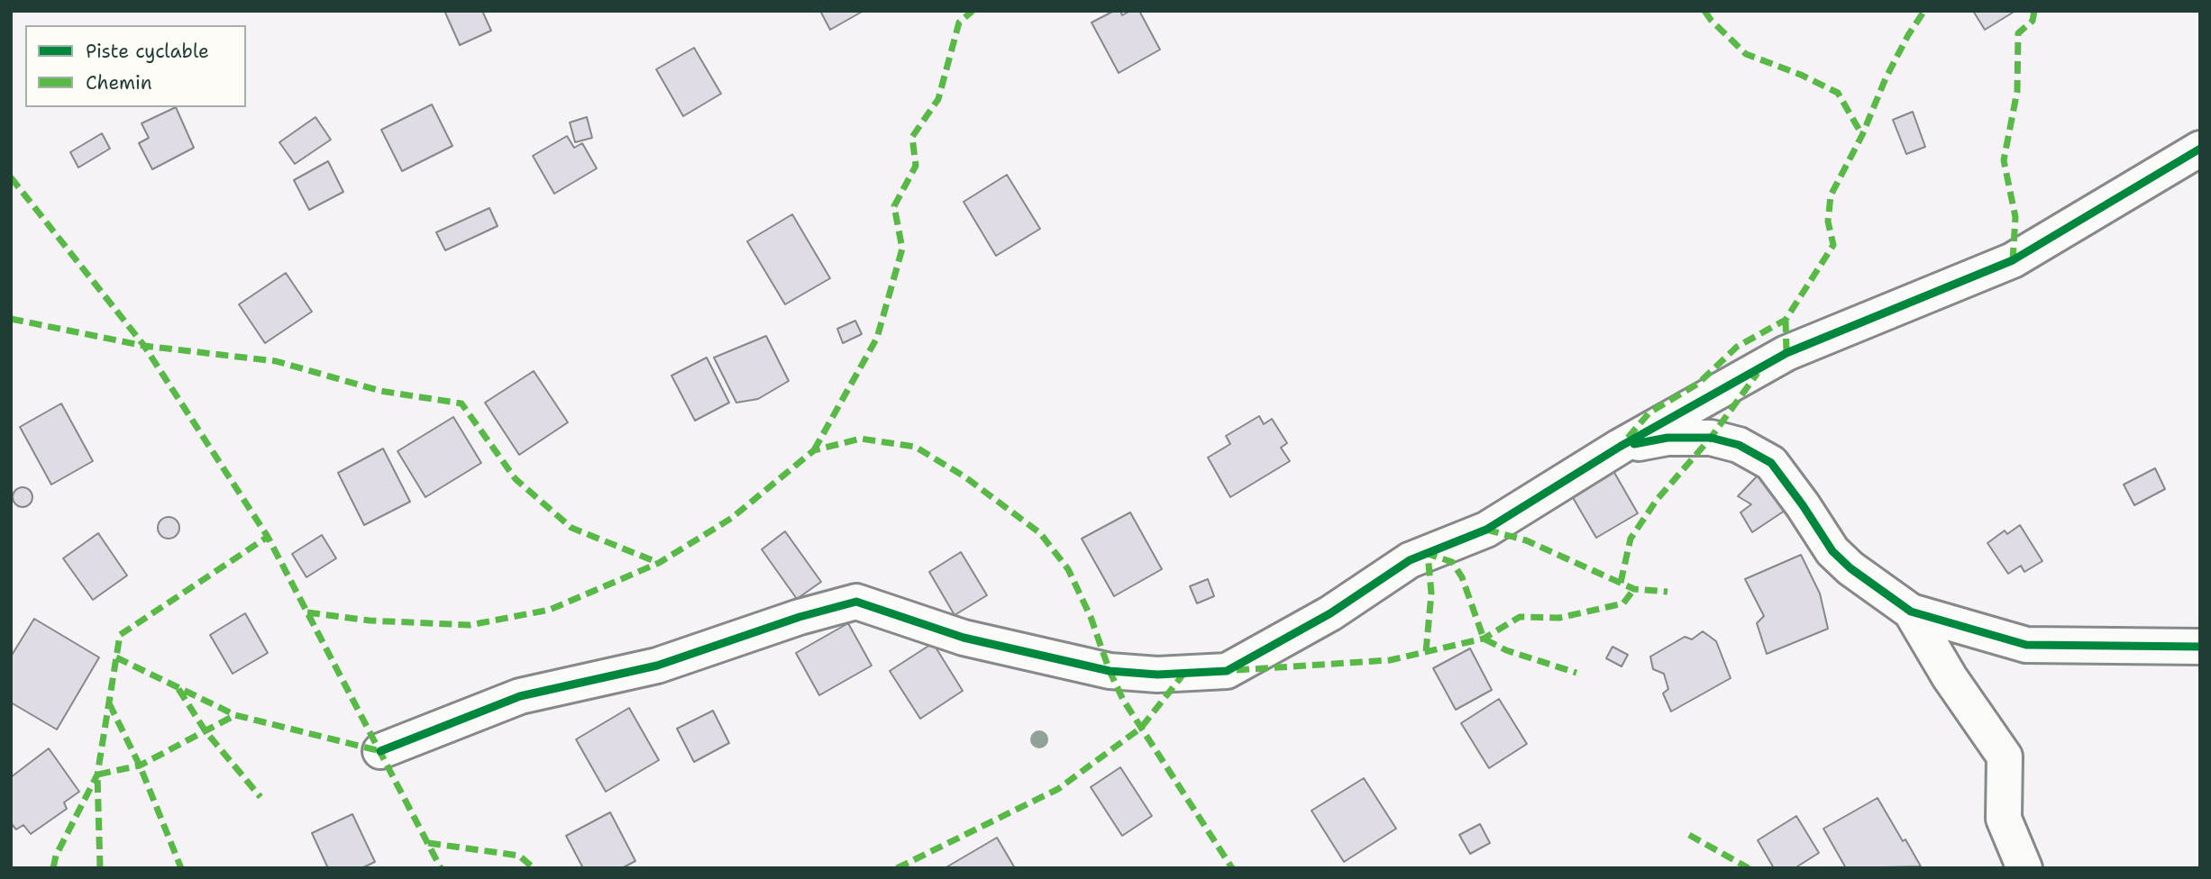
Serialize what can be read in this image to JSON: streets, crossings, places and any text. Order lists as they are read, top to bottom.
{
  "legend": ["Piste cyclable", "Chemin"]
}
